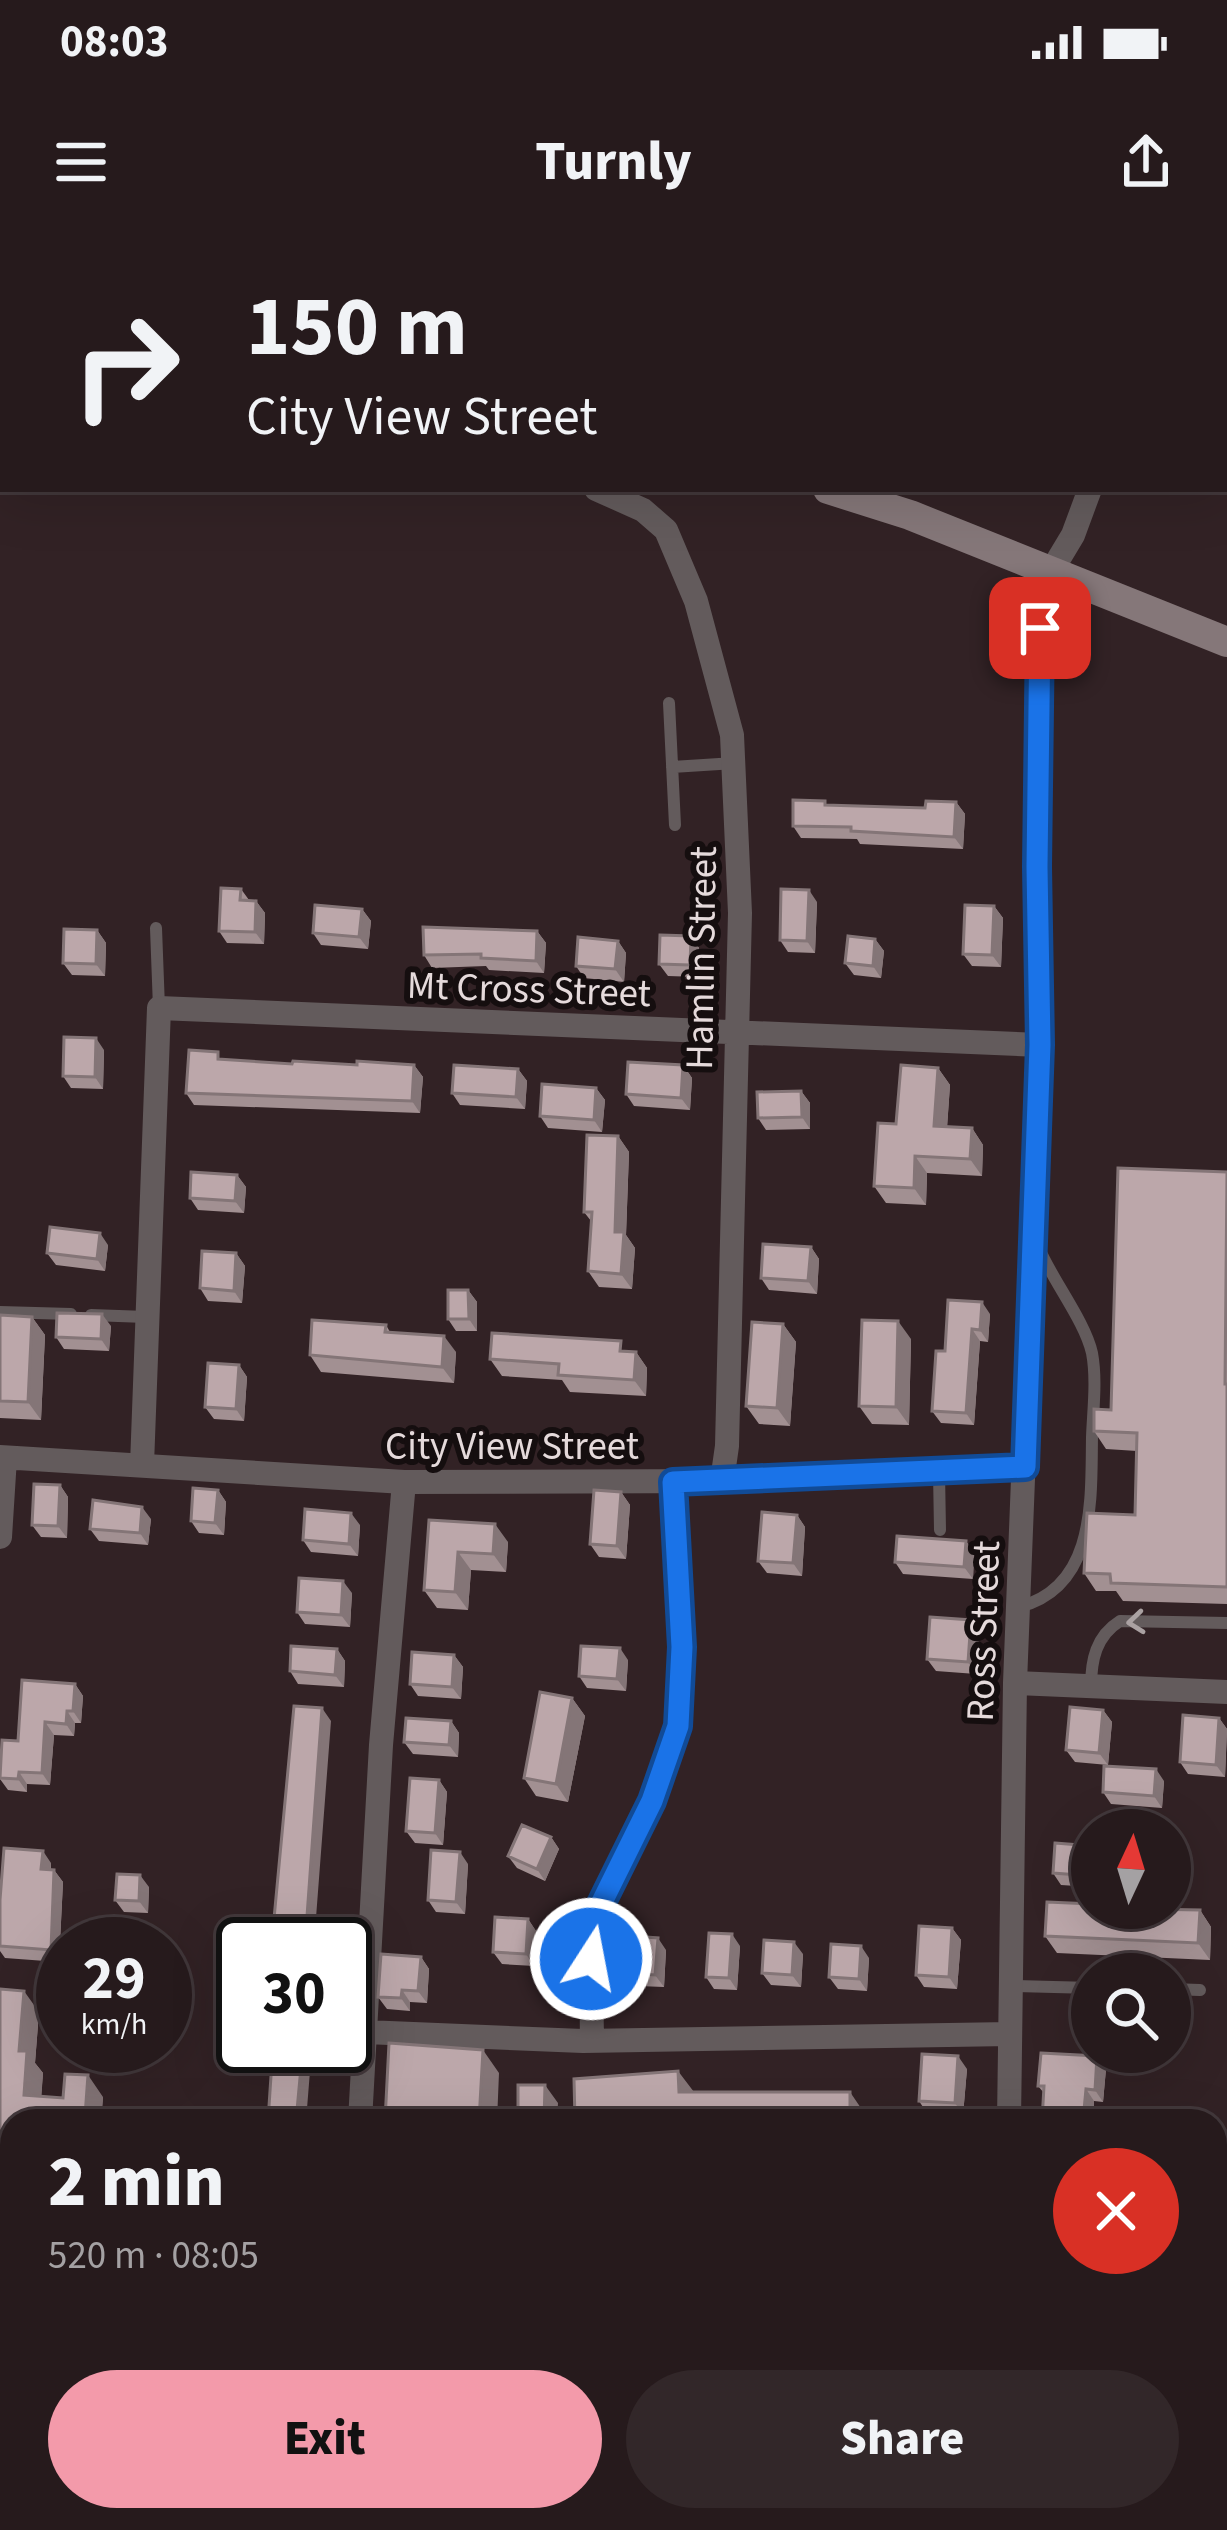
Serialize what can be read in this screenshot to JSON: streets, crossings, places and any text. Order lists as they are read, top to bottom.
{
  "streets": {
    "street": [
      "Hamlin Street",
      "Mt Cross Street",
      "City View Street",
      "Ross Street"
    ]
  },
  "crossings": [
    ["Hamlin Street", "Mt Cross Street"],
    ["Hamlin Street", "City View Street"],
    ["Mt Cross Street", "Ross Street"],
    ["City View Street", "Ross Street"]
  ],
  "north": "top",
  "page": {
    "status": "08:03",
    "header": "Turnly",
    "turn": ["150 m", "City View Street"],
    "speed": "29 km/h",
    "limit": "30",
    "heading": ["2 min", "520 m · 08:05"],
    "buttons": ["Exit", "Share"]
  }
}
